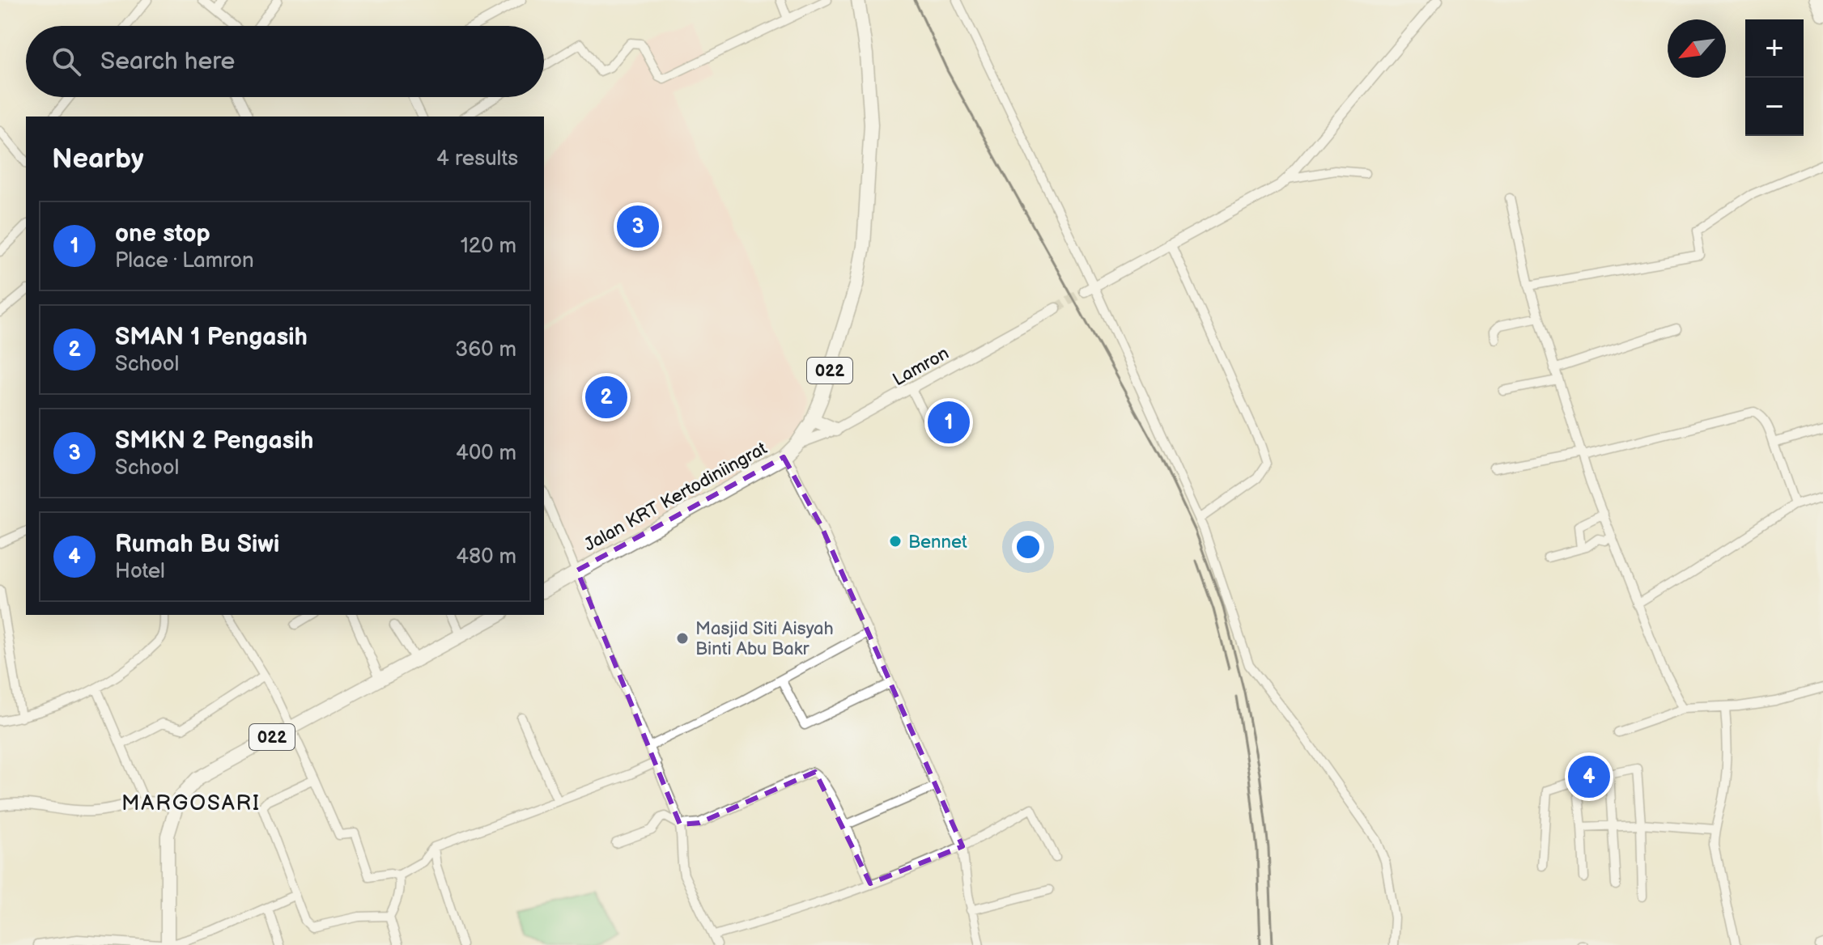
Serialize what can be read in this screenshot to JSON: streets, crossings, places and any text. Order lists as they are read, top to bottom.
{
  "streets": {
    "main road": ["022", "Jalan KRT Kertodiniingrat"],
    "street": ["Lamron"]
  },
  "crossings": [
    ["Lamron", "Jalan KRT Kertodiniingrat"]
  ],
  "districts": ["MARGOSARI"],
  "places": ["Bennet", "Masjid Siti Aisyah Binti Abu Bakr"],
  "north": "bottom left",
  "page": {
    "map_buttons": ["+", "−"],
    "search": "Search here",
    "heading": ["Nearby", "4 results"],
    "list": [
      {
        "mark": "1",
        "name": "one stop",
        "note": "Place · Lamron",
        "value": "120 m"
      },
      {
        "mark": "2",
        "name": "SMAN 1 Pengasih",
        "note": "School",
        "value": "360 m"
      },
      {
        "mark": "3",
        "name": "SMKN 2 Pengasih",
        "note": "School",
        "value": "400 m"
      },
      {
        "mark": "4",
        "name": "Rumah Bu Siwi",
        "note": "Hotel",
        "value": "480 m"
      }
    ],
    "pins": [
      "3",
      "2",
      "1",
      "4"
    ]
  }
}
